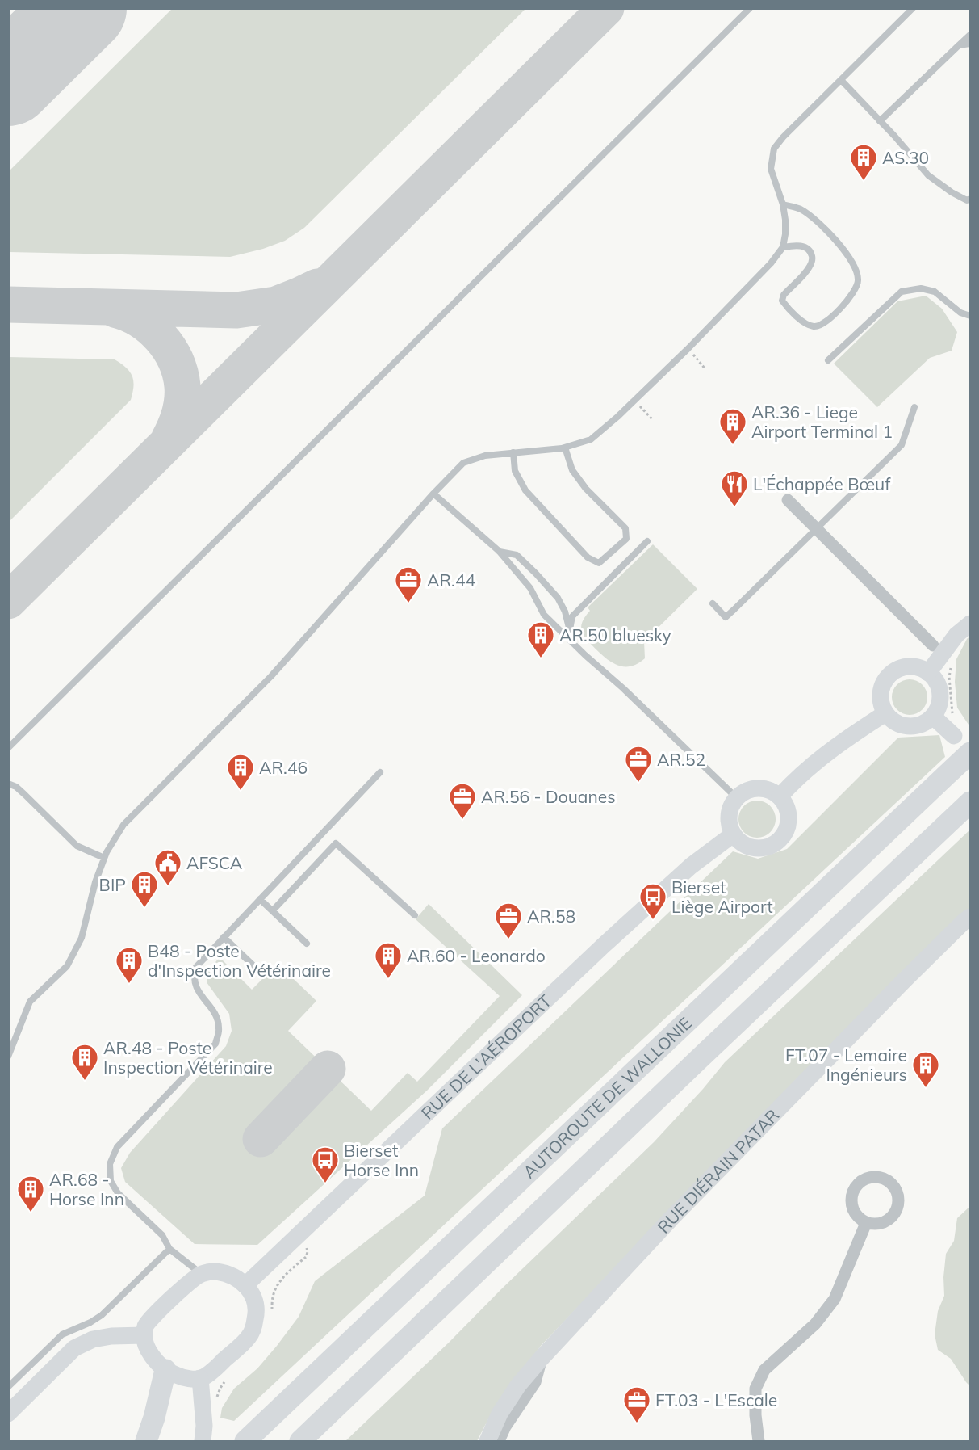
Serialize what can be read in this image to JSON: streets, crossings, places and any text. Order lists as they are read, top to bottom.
{
  "streets": {
    "highway": ["AUTOROUTE DE WALLONIE"],
    "street": ["RUE DE L'AÉROPORT", "RUE DIÉRAIN PATAR"]
  },
  "places": {
    "building": [
      "AS.30",
      "AR.36 - Liege Airport Terminal 1",
      "AR.50 bluesky",
      "AR.46",
      "BIP",
      "AR.60 - Leonardo",
      "B48 - Poste d'Inspection Vétérinaire",
      "AR.48 - Poste Inspection Vétérinaire",
      "FT.07 - Lemaire Ingénieurs",
      "AR.68 - Horse Inn"
    ],
    "restaurant": ["L'Échappée Bœuf"],
    "office": [
      "AR.44",
      "AR.52",
      "AR.56 - Douanes",
      "AR.58",
      "FT.03 - L'Escale"
    ],
    "public building": ["AFSCA"],
    "bus stop": ["Bierset Liège Airport", "Bierset Horse Inn"]
  }
}
